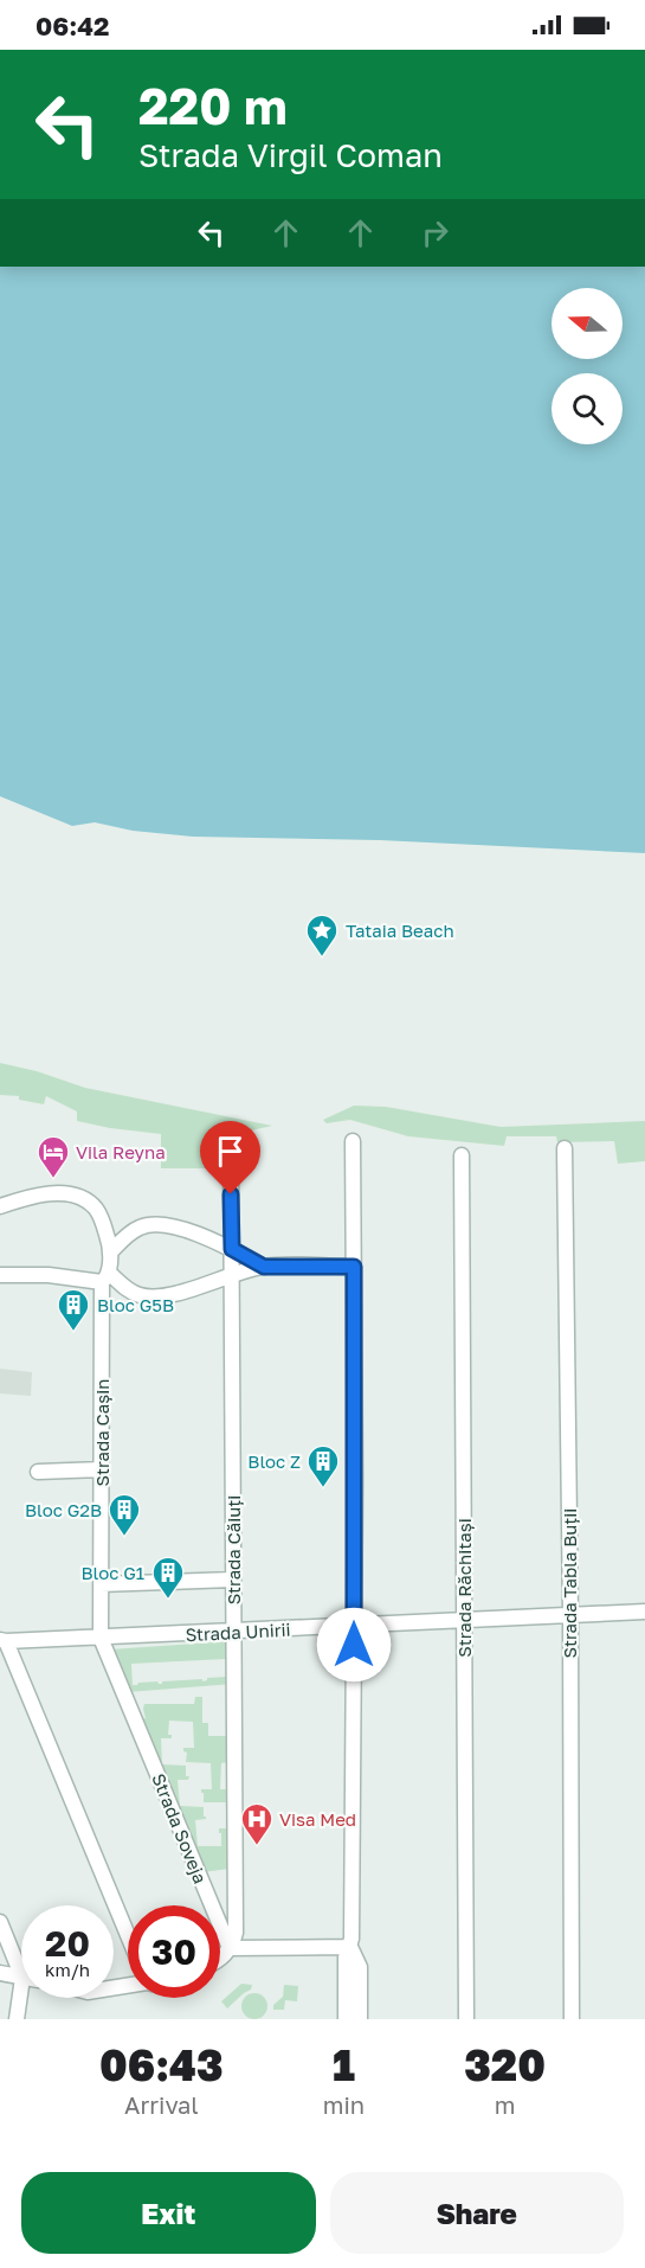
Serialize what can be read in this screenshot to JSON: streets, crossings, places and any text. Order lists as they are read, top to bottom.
{
  "streets": {
    "street": [
      "Strada Cașin",
      "Strada Căiuți",
      "Strada Tabla Buții",
      "Strada Răchitași",
      "Strada Unirii",
      "Strada Soveja"
    ]
  },
  "crossings": [
    ["Strada Cașin", "Strada Unirii"],
    ["Strada Cașin", "Strada Soveja"],
    ["Strada Căiuți", "Strada Unirii"],
    ["Strada Căiuți", "Strada Soveja"],
    ["Strada Tabla Buții", "Strada Unirii"],
    ["Strada Răchitași", "Strada Unirii"],
    ["Strada Unirii", "Strada Soveja"]
  ],
  "places": {
    "place": ["Tataia Beach"],
    "hotel": ["Vila Reyna"],
    "building": [
      "Bloc G5B",
      "Bloc Z",
      "Bloc G2B",
      "Bloc G1"
    ],
    "hospital": ["Visa Med"]
  },
  "north": "left",
  "page": {
    "status": "06:42",
    "turn": ["220 m", "Strada Virgil Coman"],
    "speed": "20 km/h",
    "limit": "30",
    "eta": [
      "06:43",
      "Arrival",
      "1",
      "min",
      "320",
      "m"
    ],
    "buttons": ["Exit", "Share"]
  }
}
